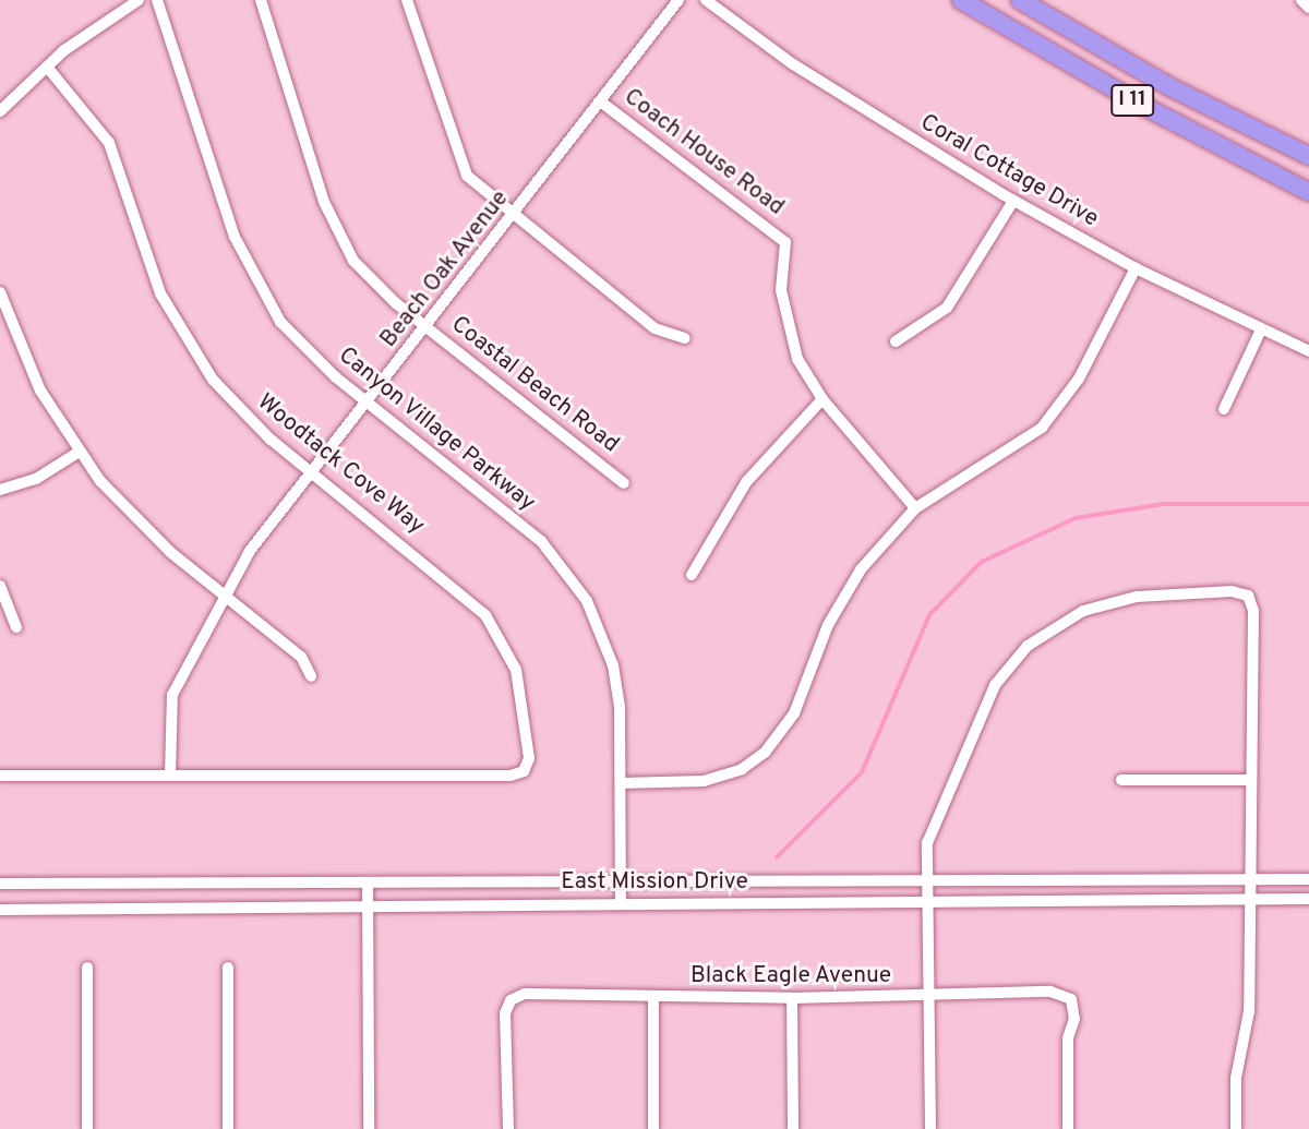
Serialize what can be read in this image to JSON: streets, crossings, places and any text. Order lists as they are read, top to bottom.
{
  "streets": {
    "highway": ["I 11"],
    "street": [
      "Coach House Road",
      "Coral Cottage Drive",
      "Beach Oak Avenue",
      "Coastal Beach Road",
      "Canyon Village Parkway",
      "Woodtack Cove Way",
      "East Mission Drive",
      "Black Eagle Avenue"
    ]
  },
  "crossings": [
    ["Coach House Road", "Beach Oak Avenue"],
    ["Beach Oak Avenue", "Coastal Beach Road"],
    ["Beach Oak Avenue", "Canyon Village Parkway"],
    ["Beach Oak Avenue", "Woodtack Cove Way"],
    ["Canyon Village Parkway", "East Mission Drive"]
  ]
}
